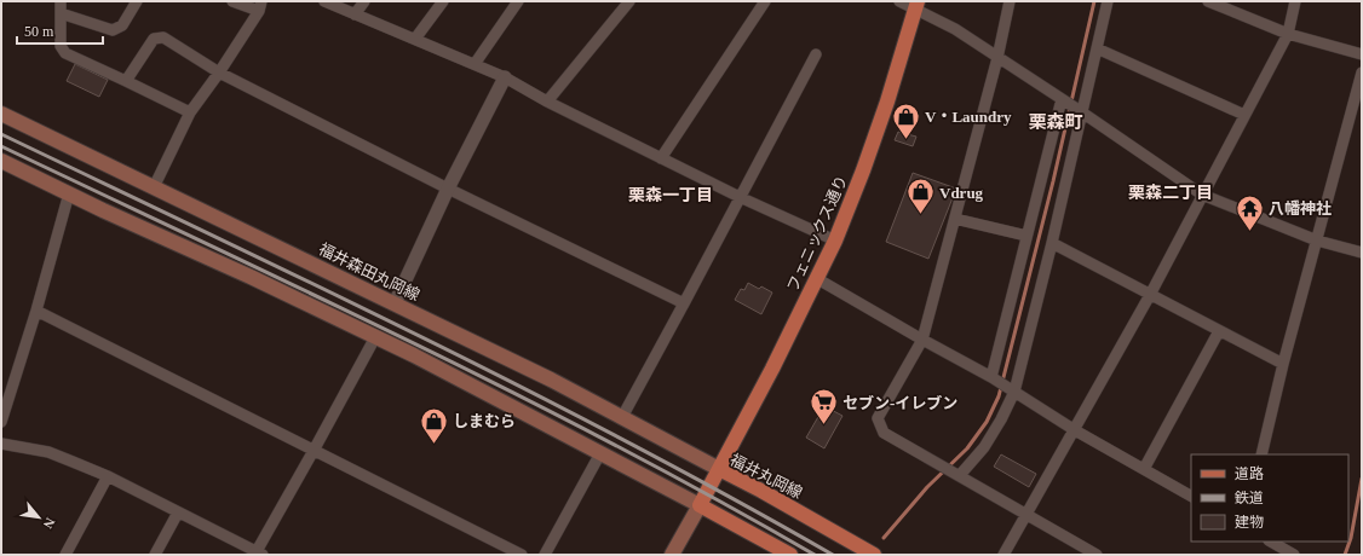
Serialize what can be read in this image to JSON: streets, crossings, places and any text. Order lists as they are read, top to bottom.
{
  "streets": {
    "main road": ["フェニックス通り", "福井森田丸岡線", "福井丸岡線"]
  },
  "crossings": [
    ["フェニックス通り", "福井森田丸岡線"],
    ["フェニックス通り", "福井丸岡線"],
    ["福井森田丸岡線", "福井丸岡線"]
  ],
  "districts": ["栗森町", "栗森二丁目", "栗森一丁目"],
  "places": {
    "shop": ["V・Laundry", "Vdrug", "しまむら"],
    "temple": ["八幡神社"],
    "supermarket": ["セブン-イレブン"]
  },
  "legend": ["道路", "鉄道", "建物"],
  "scale_bar": "50 m",
  "north": "bottom right"
}
